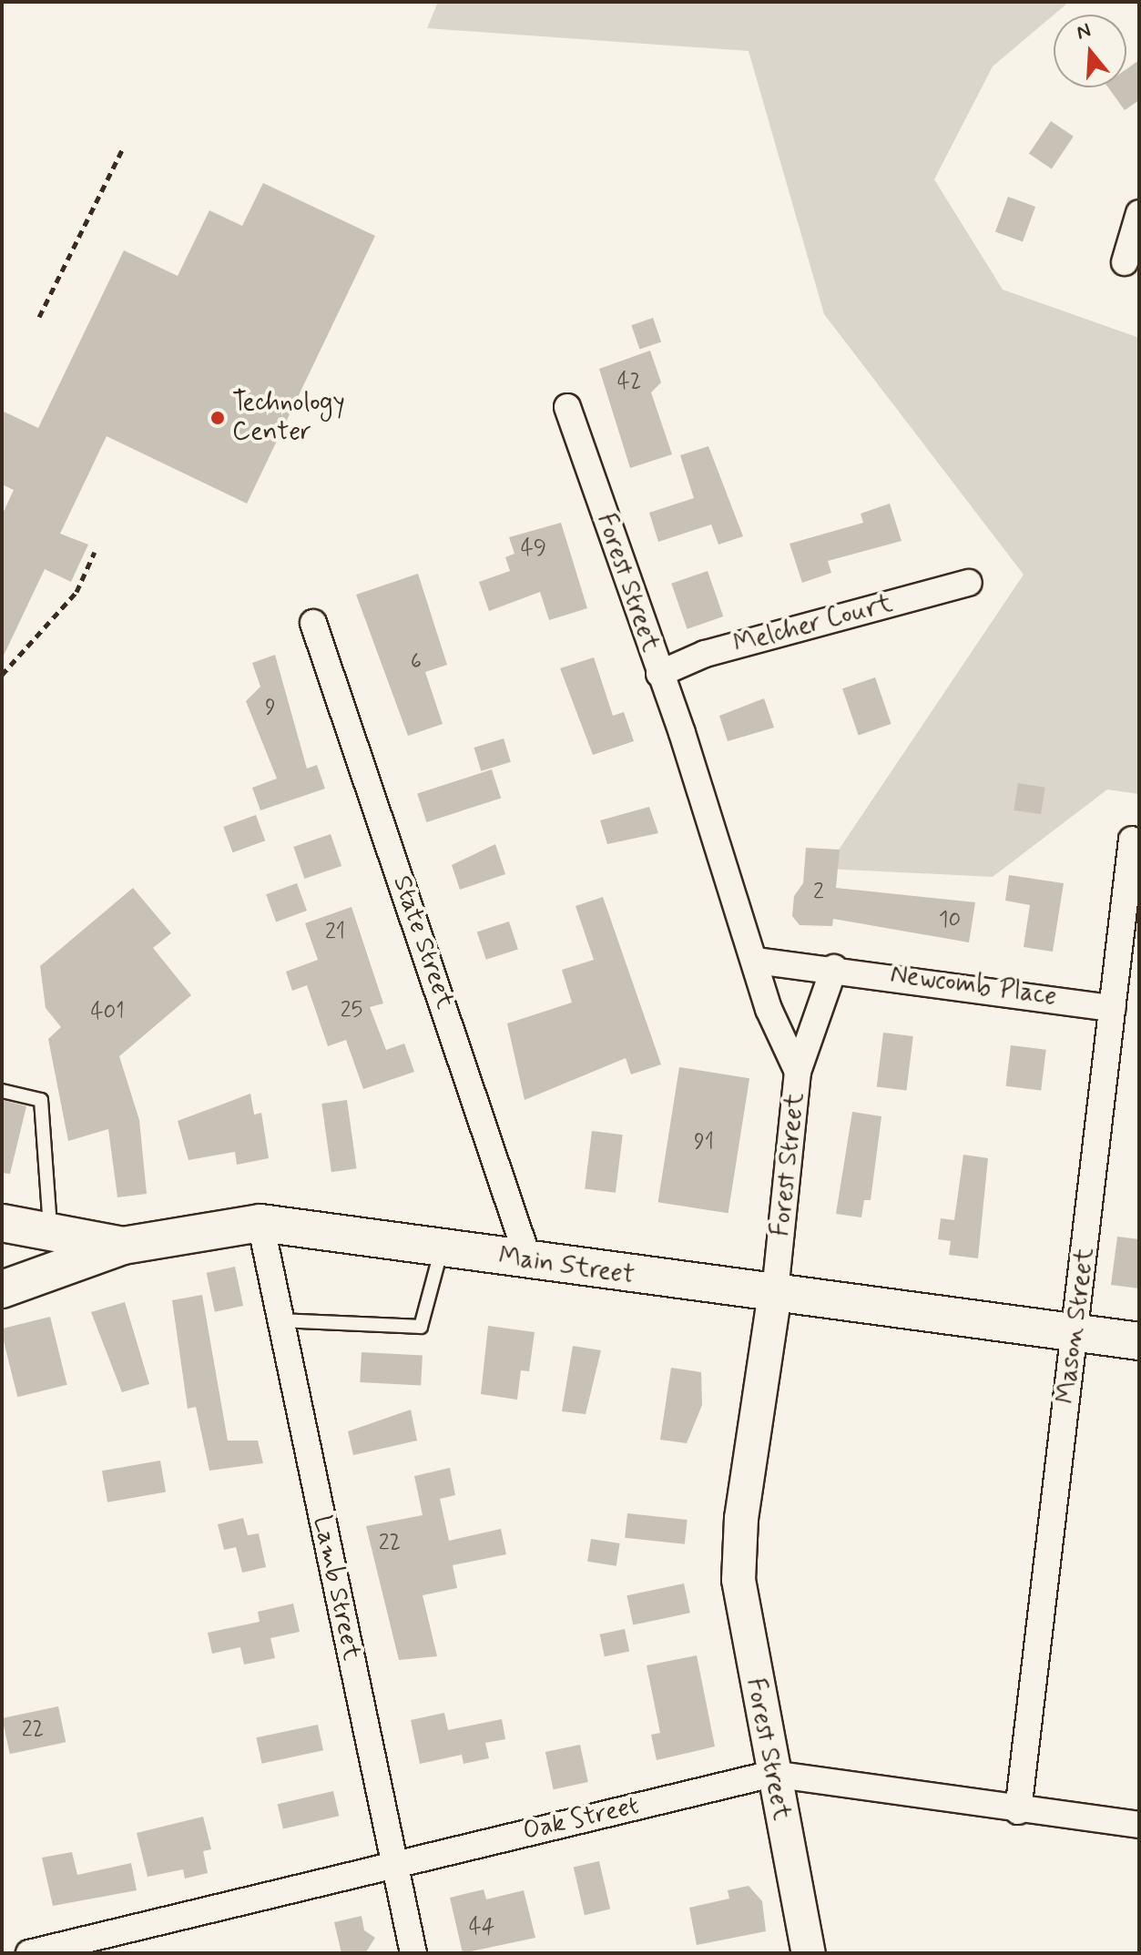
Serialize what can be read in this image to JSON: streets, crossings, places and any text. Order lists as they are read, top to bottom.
{
  "streets": {
    "main road": ["Main Street"],
    "street": [
      "Forest Street",
      "Melcher Court",
      "State Street",
      "Newcomb Place",
      "Mason Street",
      "Lamb Street",
      "Oak Street"
    ]
  },
  "crossings": [
    ["Forest Street", "Melcher Court"],
    ["Forest Street", "Newcomb Place"],
    ["Forest Street", "Main Street"],
    ["Forest Street", "Oak Street"],
    ["State Street", "Main Street"],
    ["Newcomb Place", "Mason Street"],
    ["Main Street", "Mason Street"],
    ["Main Street", "Lamb Street"],
    ["Mason Street", "Oak Street"],
    ["Lamb Street", "Oak Street"]
  ],
  "places": ["Technology Center"],
  "house_numbers": [
    "42",
    "49",
    "6",
    "9",
    "2",
    "10",
    "21",
    "25",
    "401",
    "91",
    "22",
    "22",
    "44"
  ],
  "north": "top"
}
